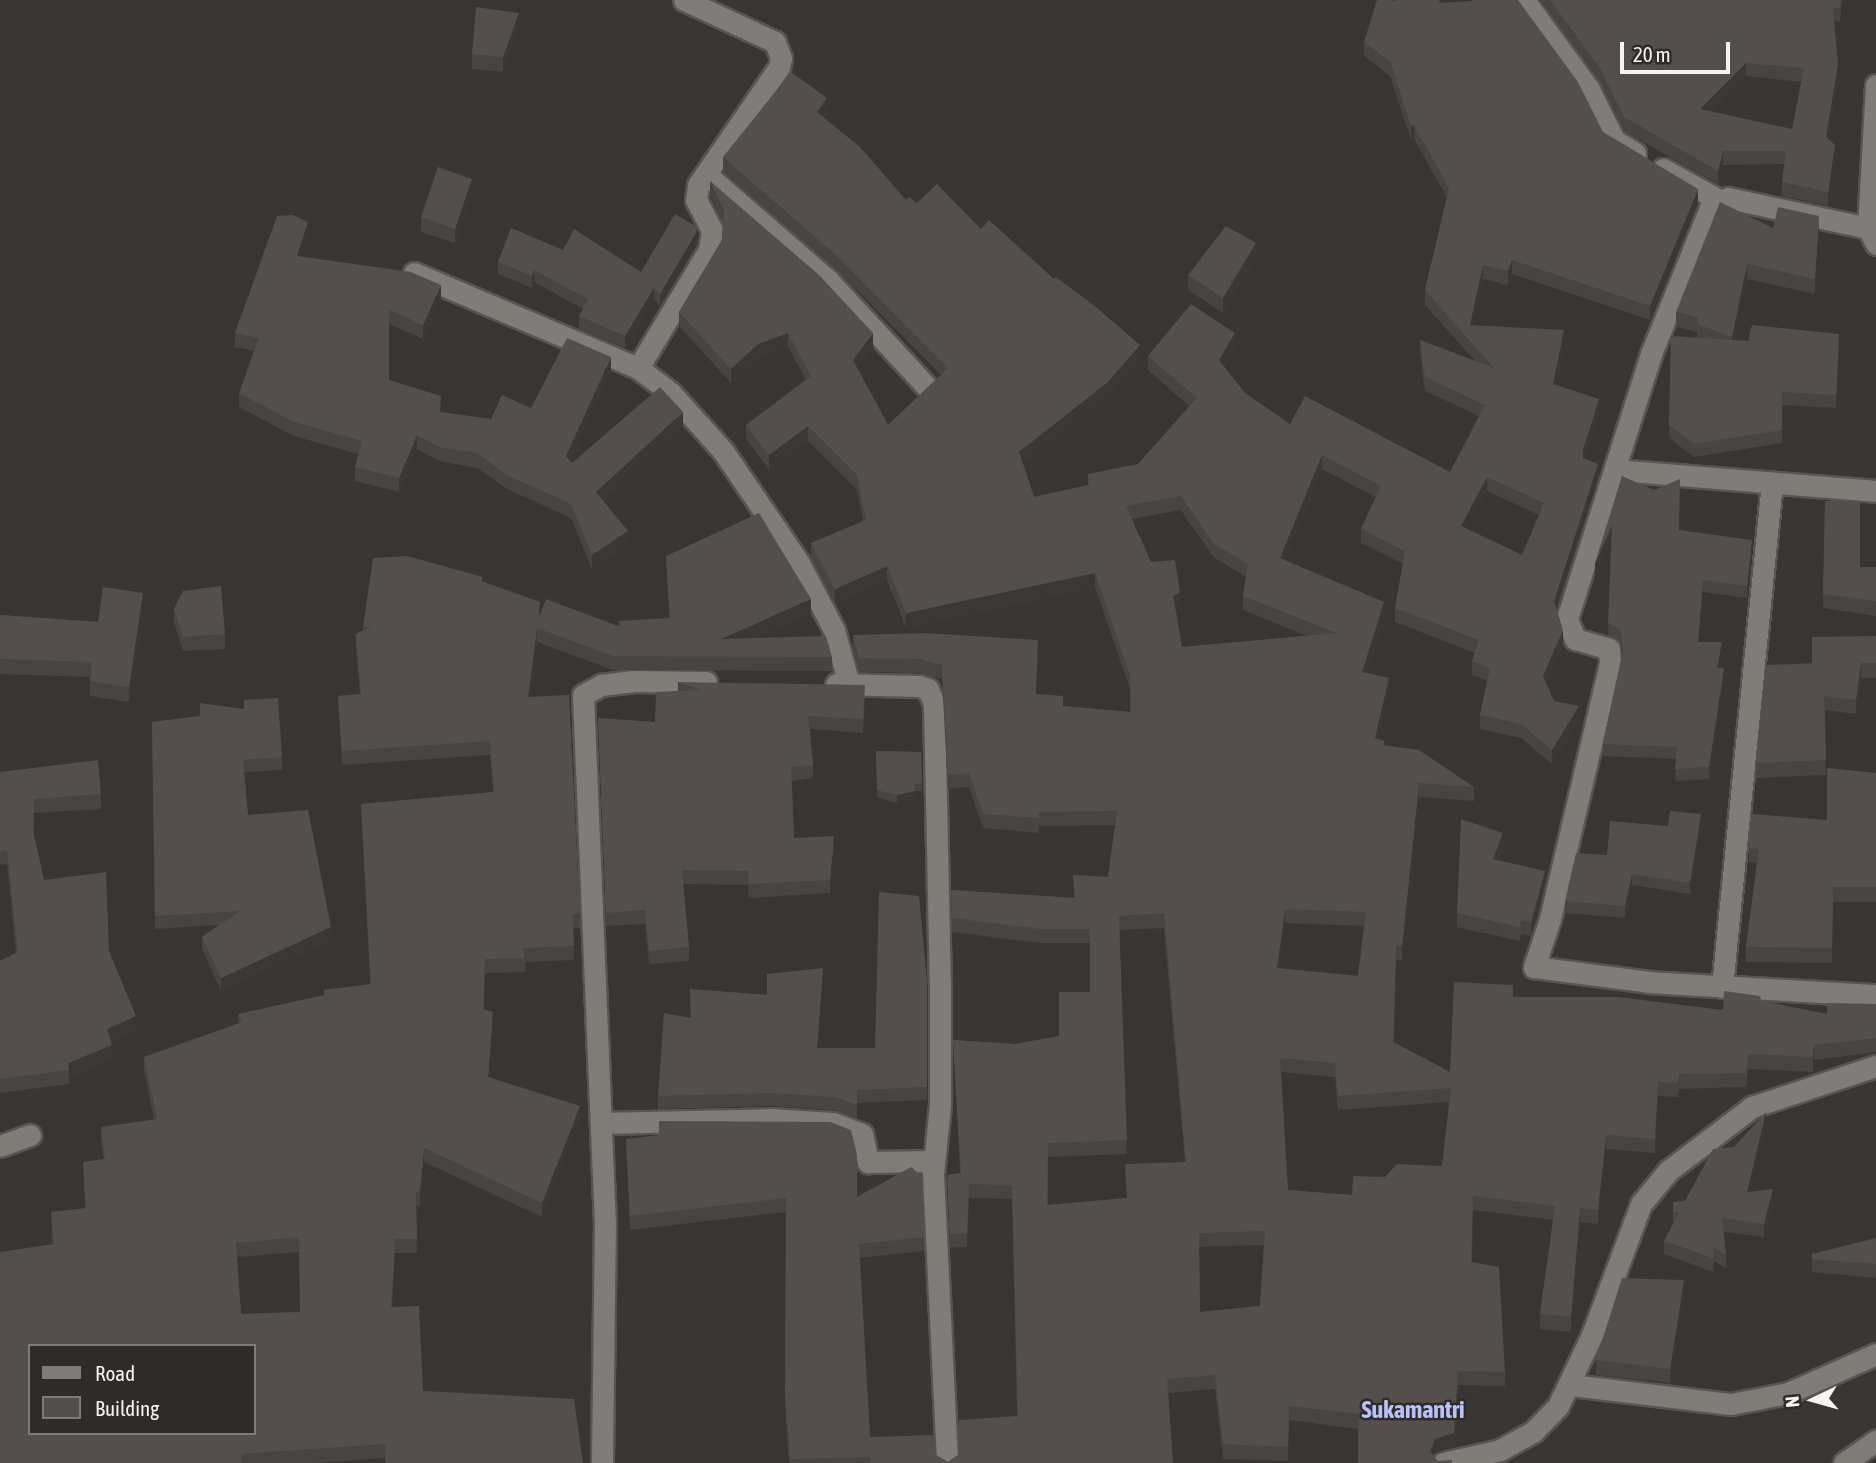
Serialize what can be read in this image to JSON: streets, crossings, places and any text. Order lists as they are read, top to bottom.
{
  "districts": ["Sukamantri"],
  "legend": ["Road", "Building"],
  "scale_bar": "20 m",
  "north": "left"
}
